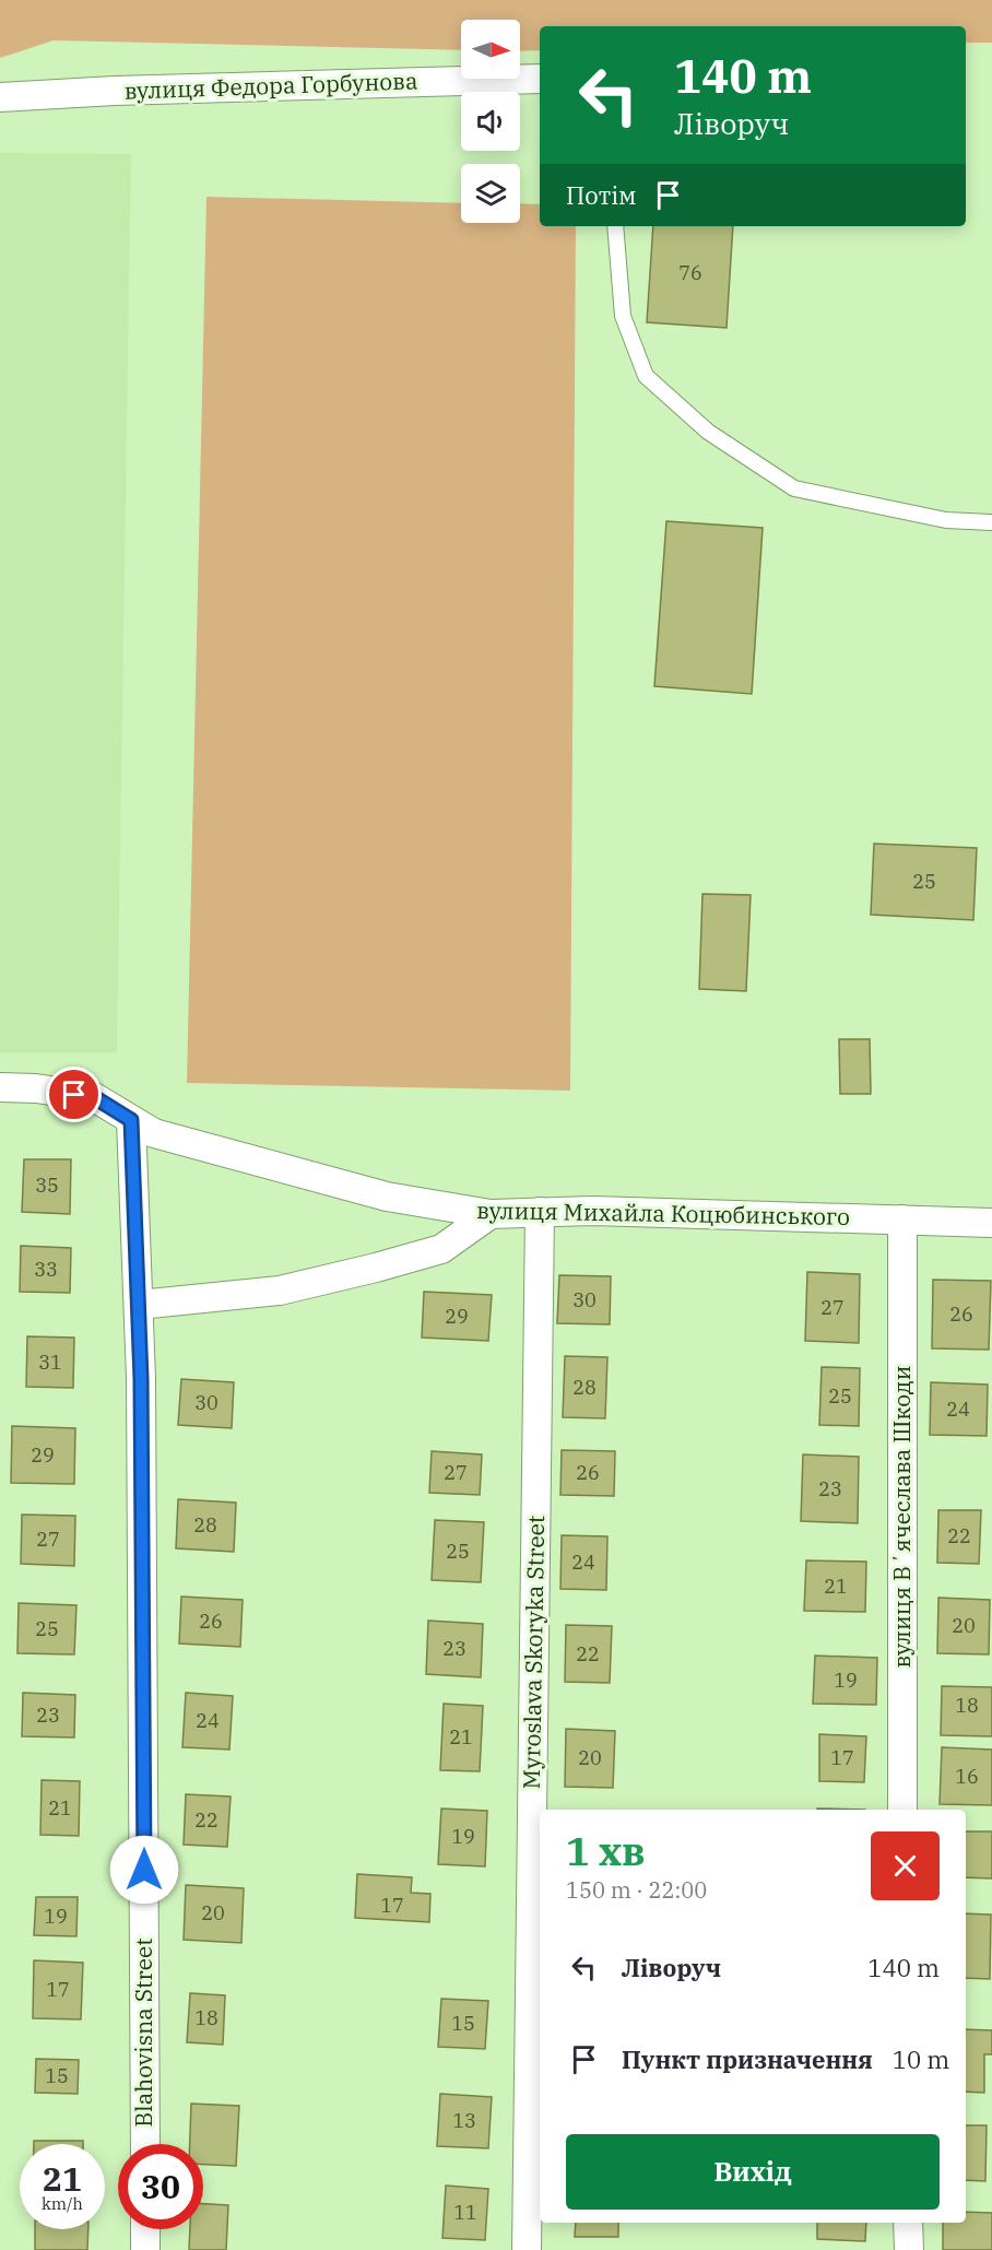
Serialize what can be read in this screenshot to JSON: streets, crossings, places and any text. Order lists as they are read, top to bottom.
{
  "streets": {
    "street": [
      "вулиця Федора Горбунова",
      "вулиця Михайла Коцюбинського",
      "вулиця Вʼячеслава Шкоди",
      "Myroslava Skoryka Street",
      "Blahovisna Street"
    ]
  },
  "crossings": [
    ["вулиця Михайла Коцюбинського", "вулиця Вʼячеслава Шкоди"],
    ["вулиця Михайла Коцюбинського", "Myroslava Skoryka Street"],
    ["вулиця Михайла Коцюбинського", "Blahovisna Street"]
  ],
  "house_numbers": [
    "76",
    "25",
    "35",
    "33",
    "30",
    "27",
    "26",
    "29",
    "31",
    "28",
    "25",
    "30",
    "24",
    "29",
    "27",
    "26",
    "23",
    "28",
    "22",
    "27",
    "25",
    "24",
    "21",
    "26",
    "20",
    "25",
    "23",
    "22",
    "19",
    "18",
    "23",
    "24",
    "21",
    "20",
    "17",
    "16",
    "21",
    "22",
    "19",
    "17",
    "20",
    "19",
    "17",
    "18",
    "15",
    "15",
    "13",
    "11"
  ],
  "north": "right",
  "page": {
    "turn": ["140 m", "Ліворуч"],
    "then": "Потім",
    "heading": ["1 хв", "150 m · 22:00"],
    "list": [
      {
        "name": "Ліворуч",
        "value": "140 m"
      },
      {
        "name": "Пункт призначення",
        "value": "10 m"
      }
    ],
    "buttons": "Вихід",
    "speed": "21 km/h",
    "limit": "30"
  }
}
